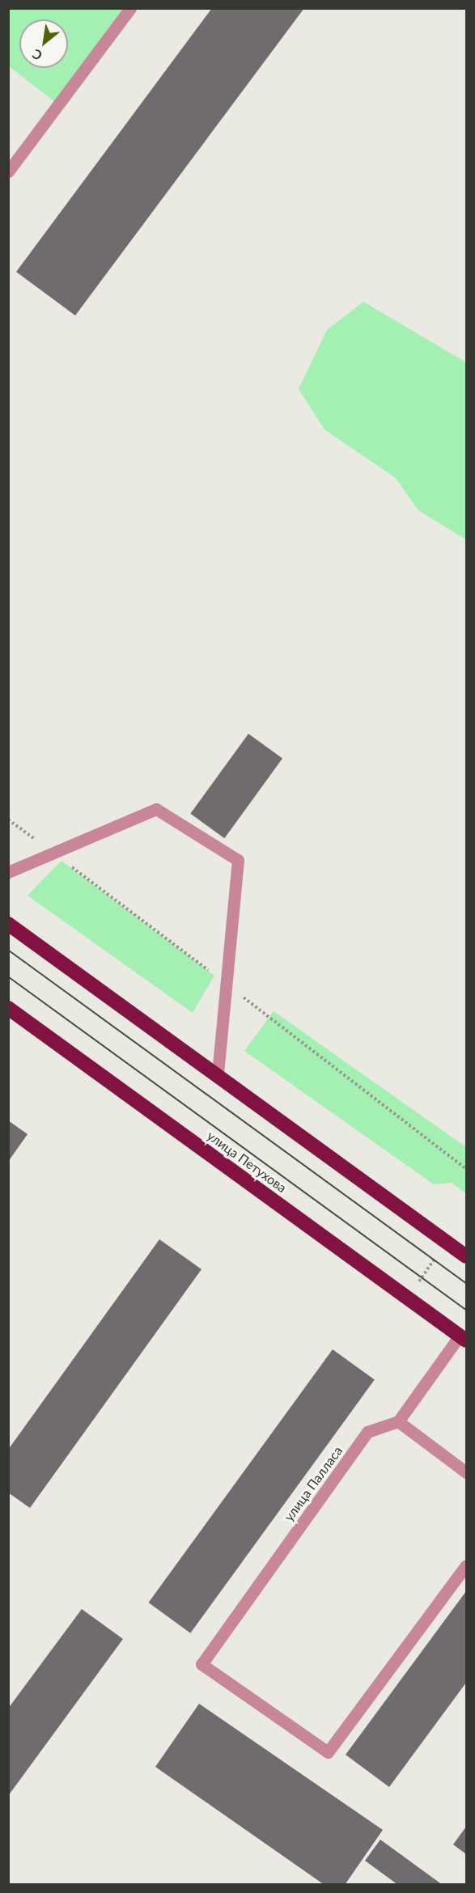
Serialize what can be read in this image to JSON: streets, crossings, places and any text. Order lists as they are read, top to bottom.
{
  "streets": {
    "highway": ["улица Петухова"],
    "street": ["улица Палласа"]
  },
  "north": "bottom left"
}
